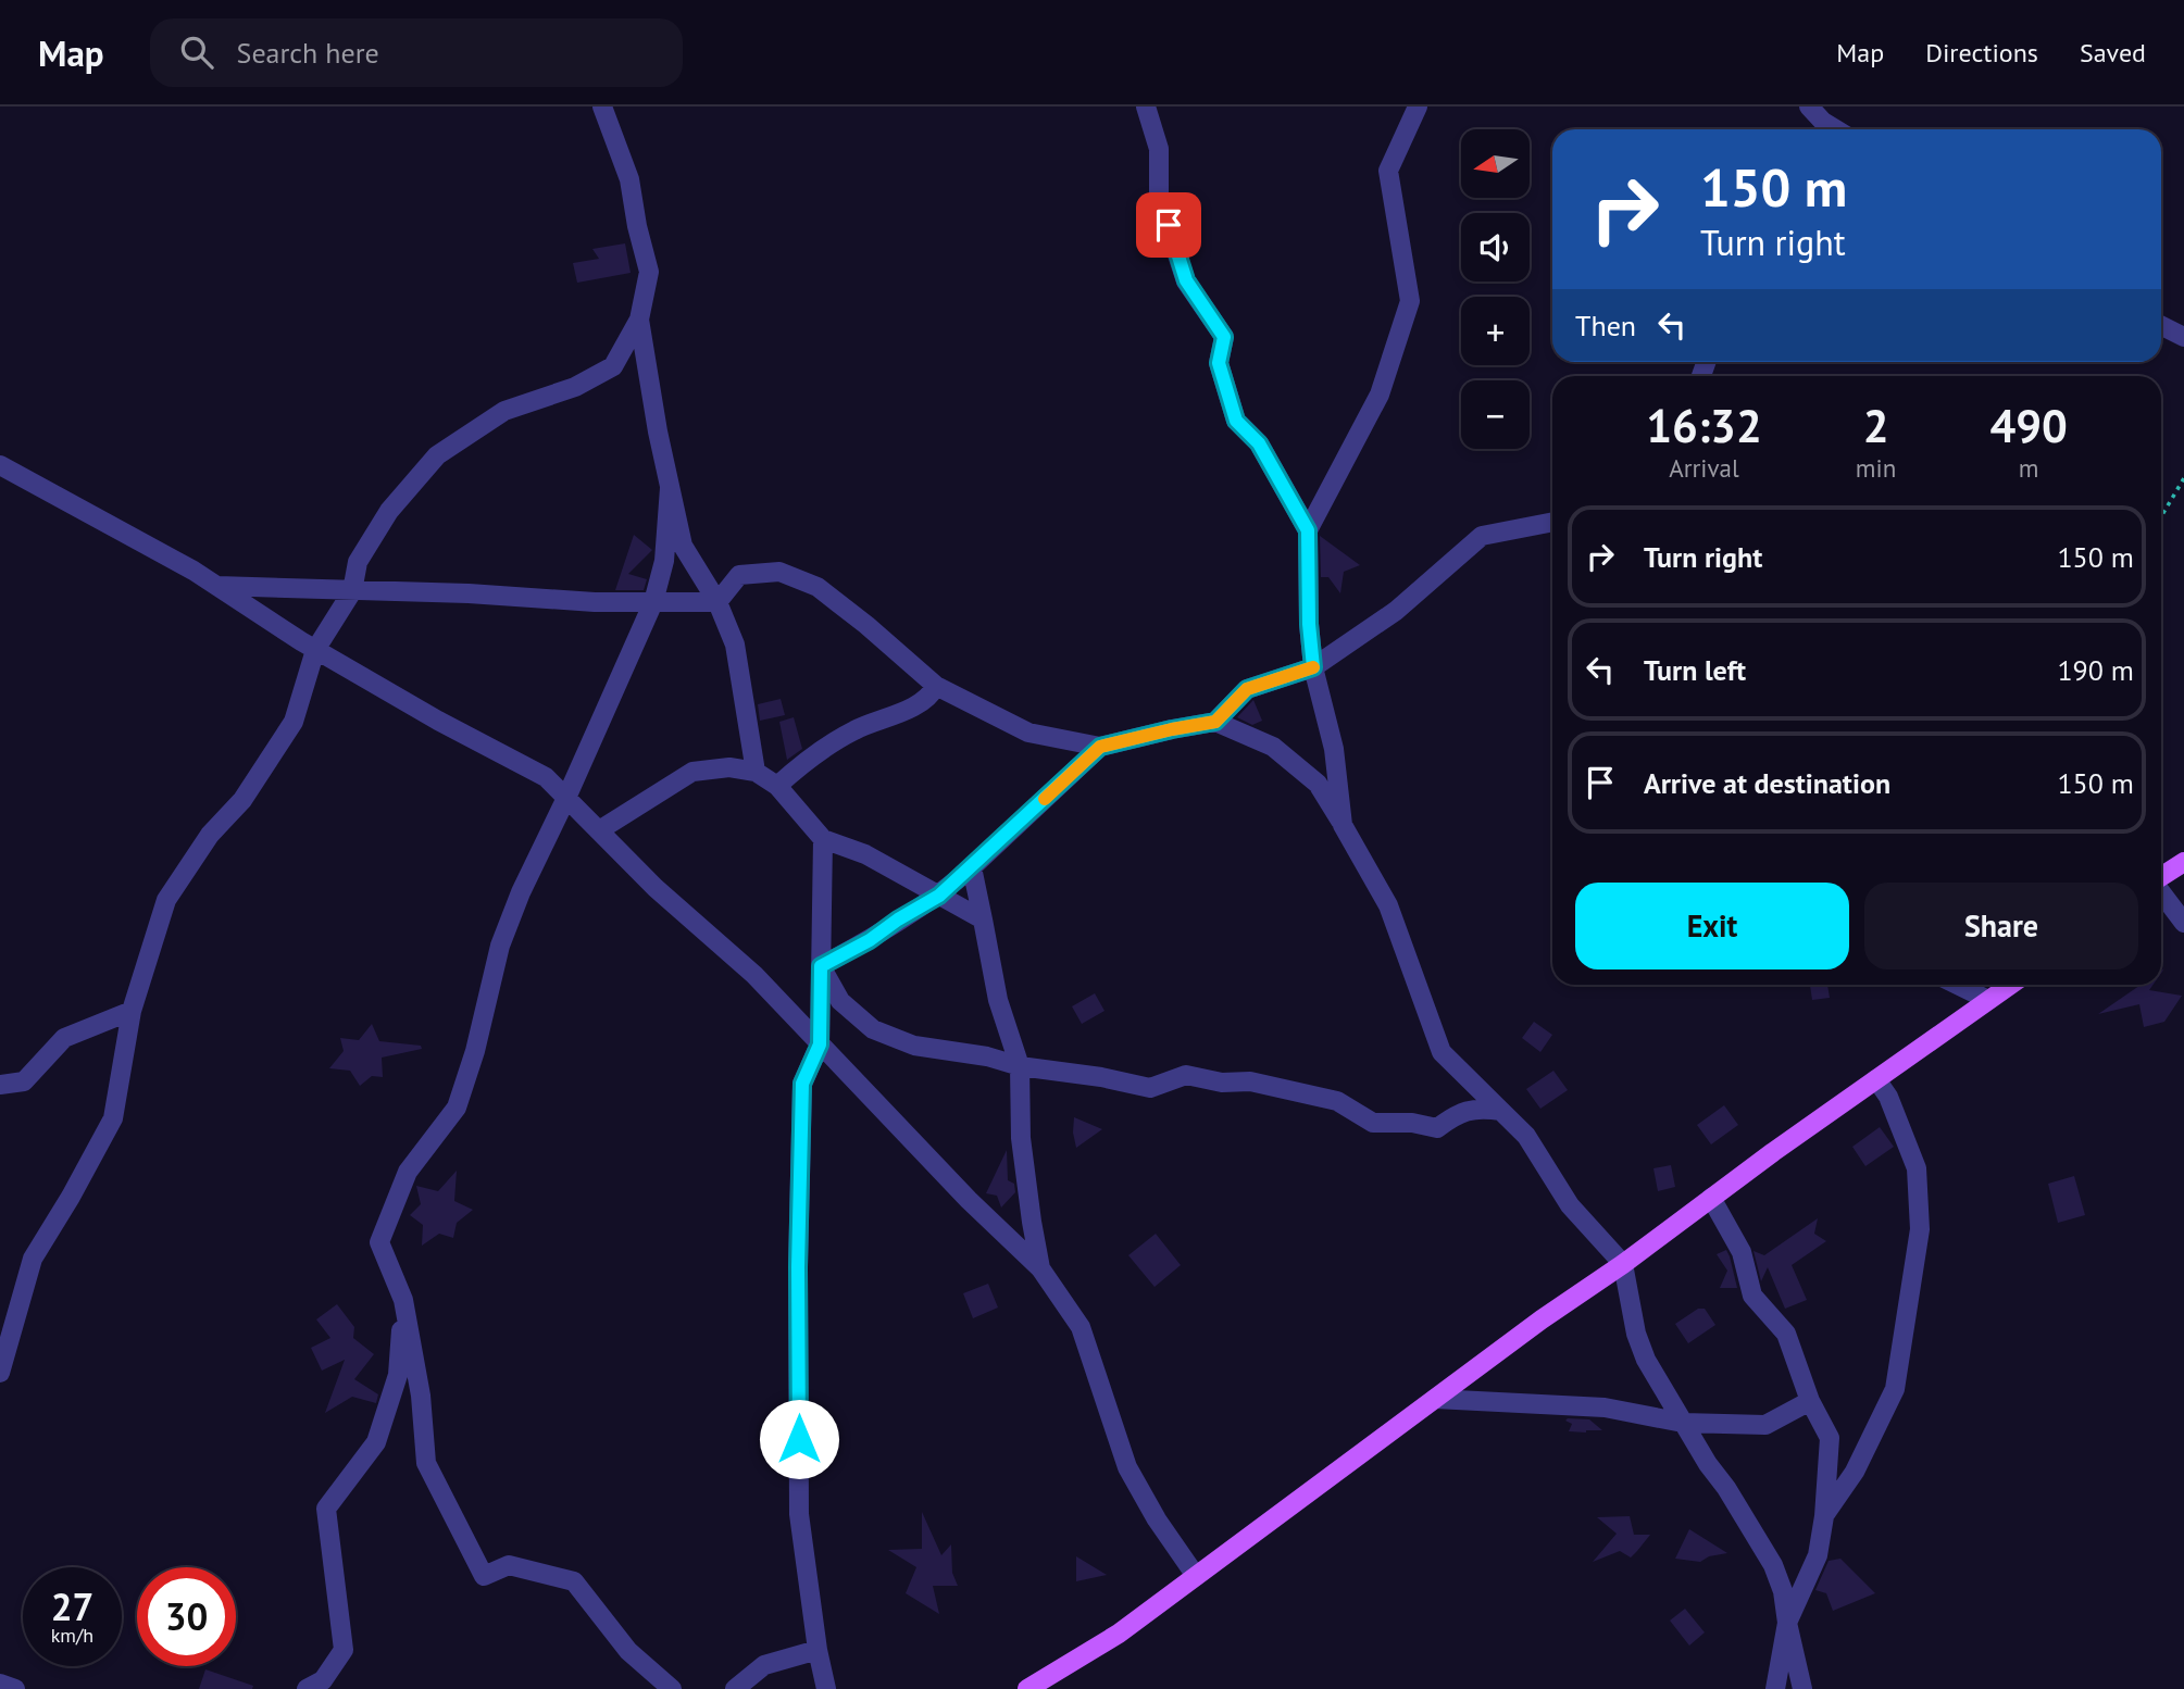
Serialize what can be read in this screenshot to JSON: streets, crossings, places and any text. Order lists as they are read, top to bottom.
{
  "north": "left",
  "page": {
    "header": "Map",
    "search": "Search here",
    "nav": ["Map", "Directions", "Saved"],
    "map_buttons": ["+", "−"],
    "turn": ["150 m", "Turn right"],
    "then": "Then",
    "eta": [
      "16:32",
      "Arrival",
      "2",
      "min",
      "490",
      "m"
    ],
    "list": [
      {
        "name": "Turn right",
        "value": "150 m"
      },
      {
        "name": "Turn left",
        "value": "190 m"
      },
      {
        "name": "Arrive at destination",
        "value": "150 m"
      }
    ],
    "buttons": ["Exit", "Share"],
    "speed": "27 km/h",
    "limit": "30"
  }
}
